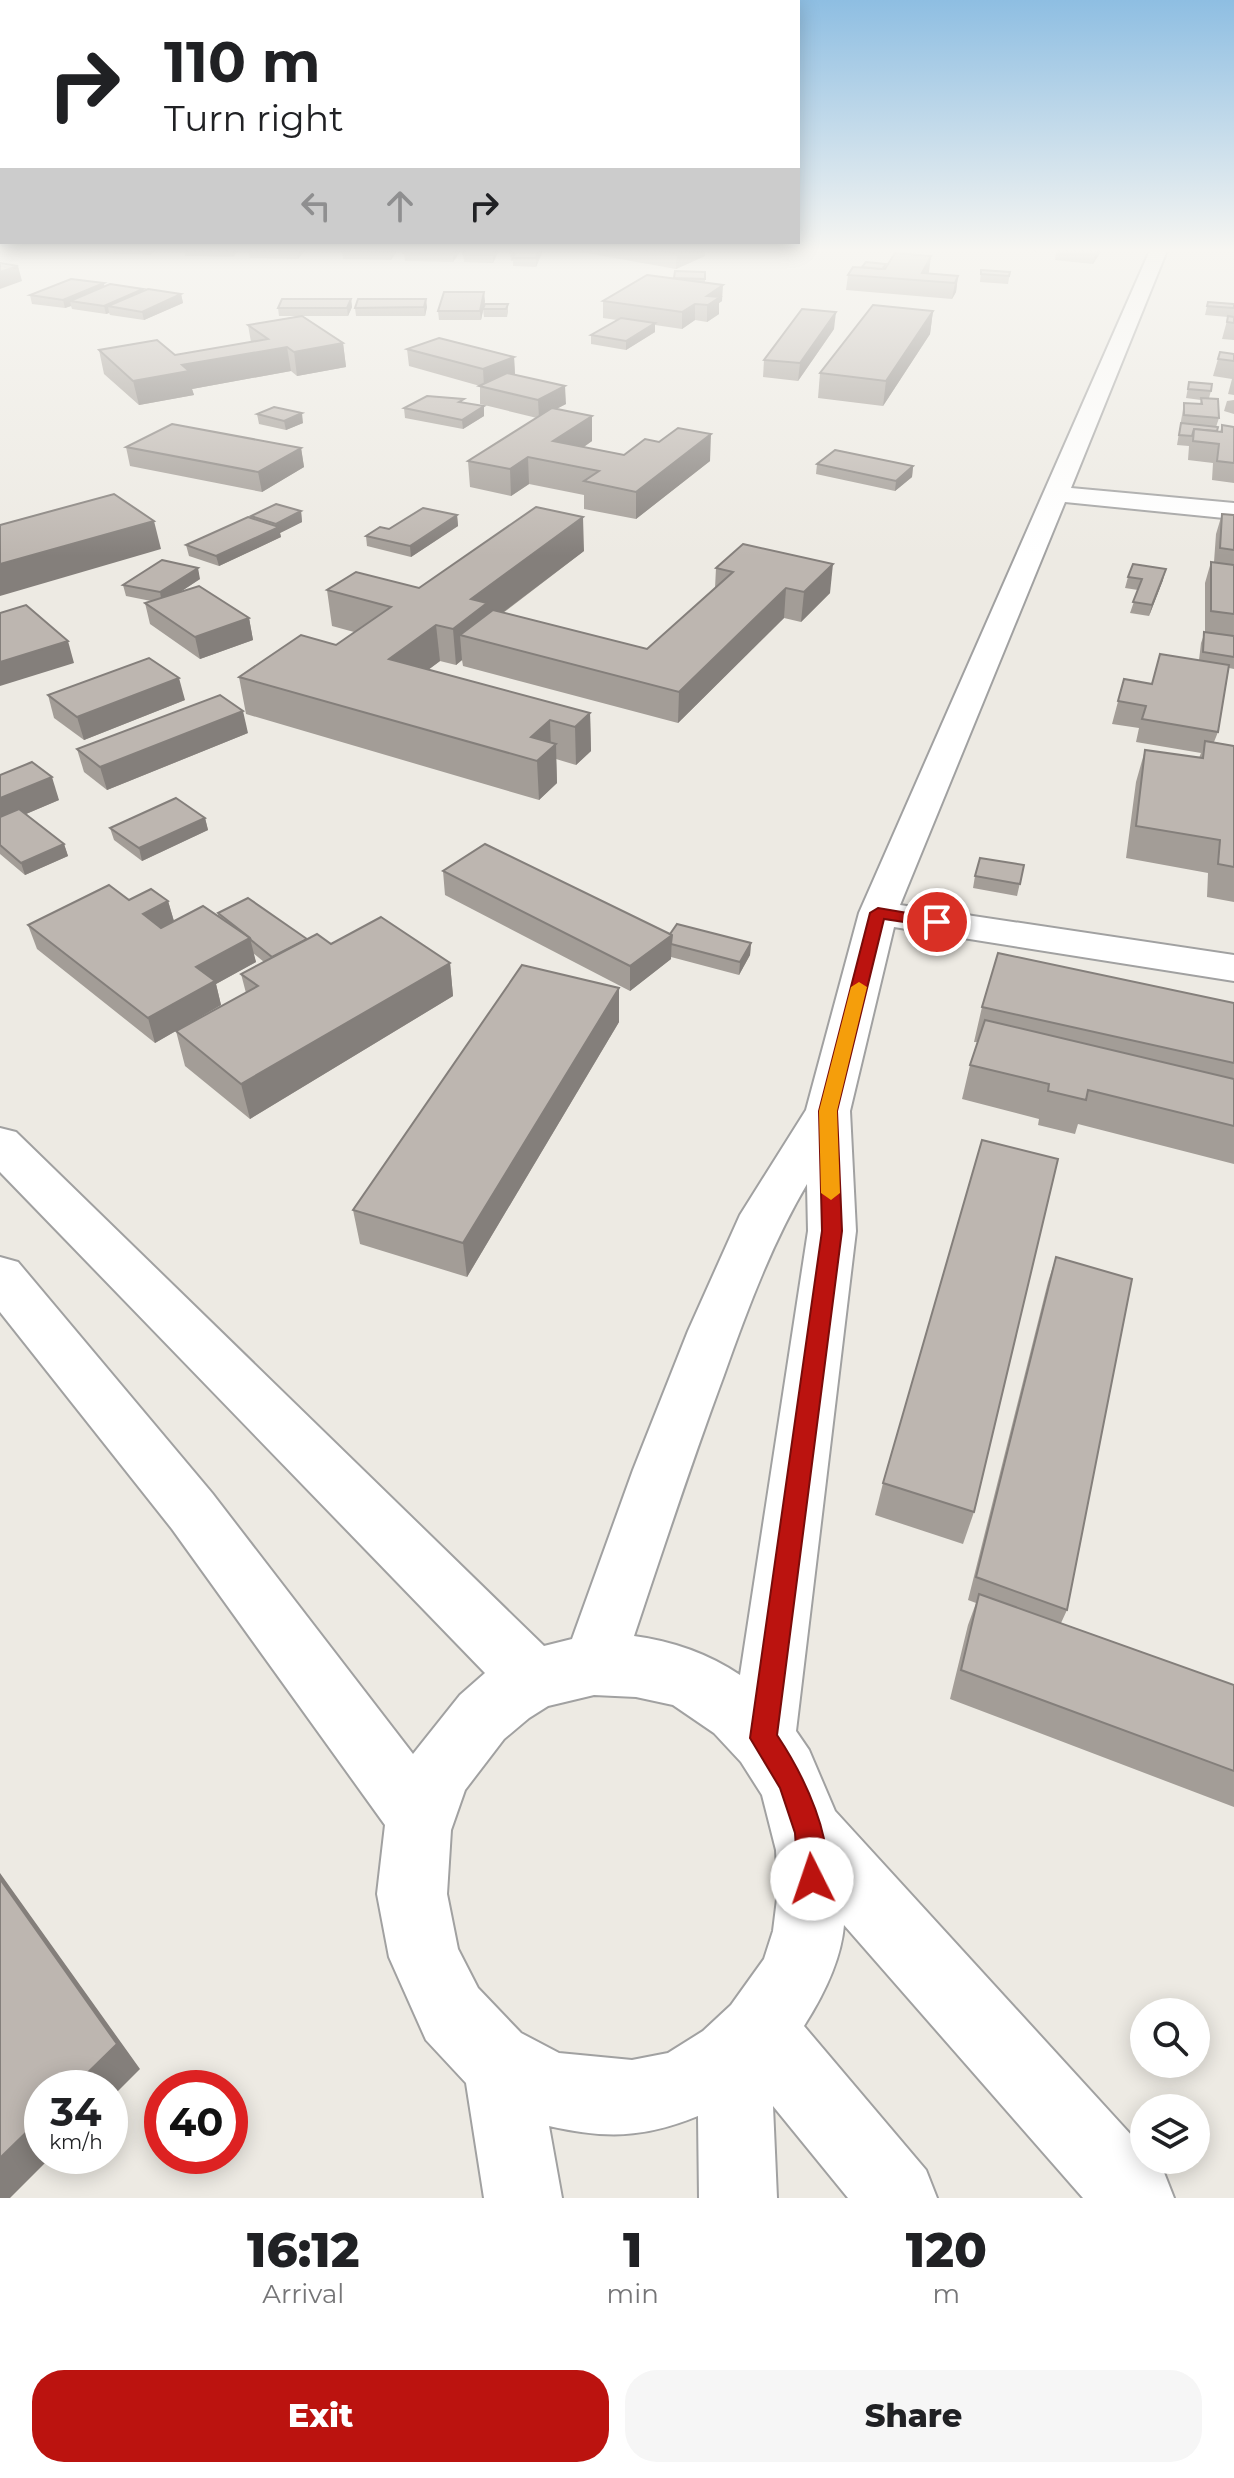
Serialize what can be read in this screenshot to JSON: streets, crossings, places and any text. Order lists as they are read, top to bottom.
{
  "page": {
    "turn": ["110 m", "Turn right"],
    "speed": "34 km/h",
    "limit": "40",
    "eta": [
      "16:12",
      "Arrival",
      "1",
      "min",
      "120",
      "m"
    ],
    "buttons": ["Exit", "Share"]
  }
}
